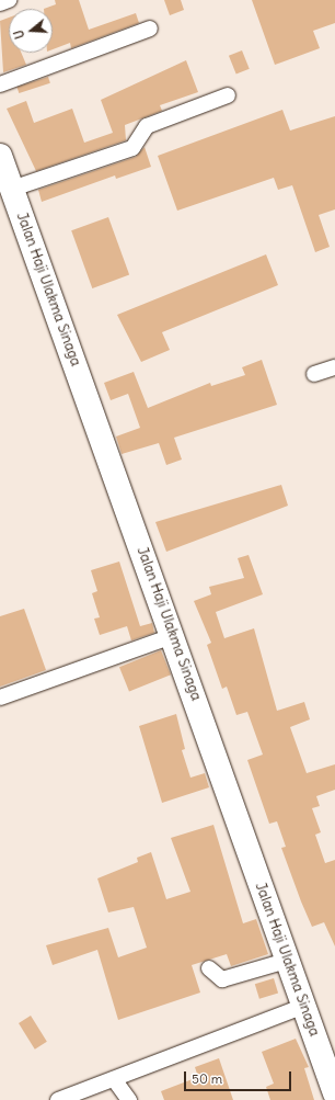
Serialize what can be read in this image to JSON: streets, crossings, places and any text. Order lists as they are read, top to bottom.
{
  "streets": {
    "main road": ["Jalan Haji Ulakma Sinaga"]
  },
  "scale_bar": "50 m",
  "north": "left"
}
